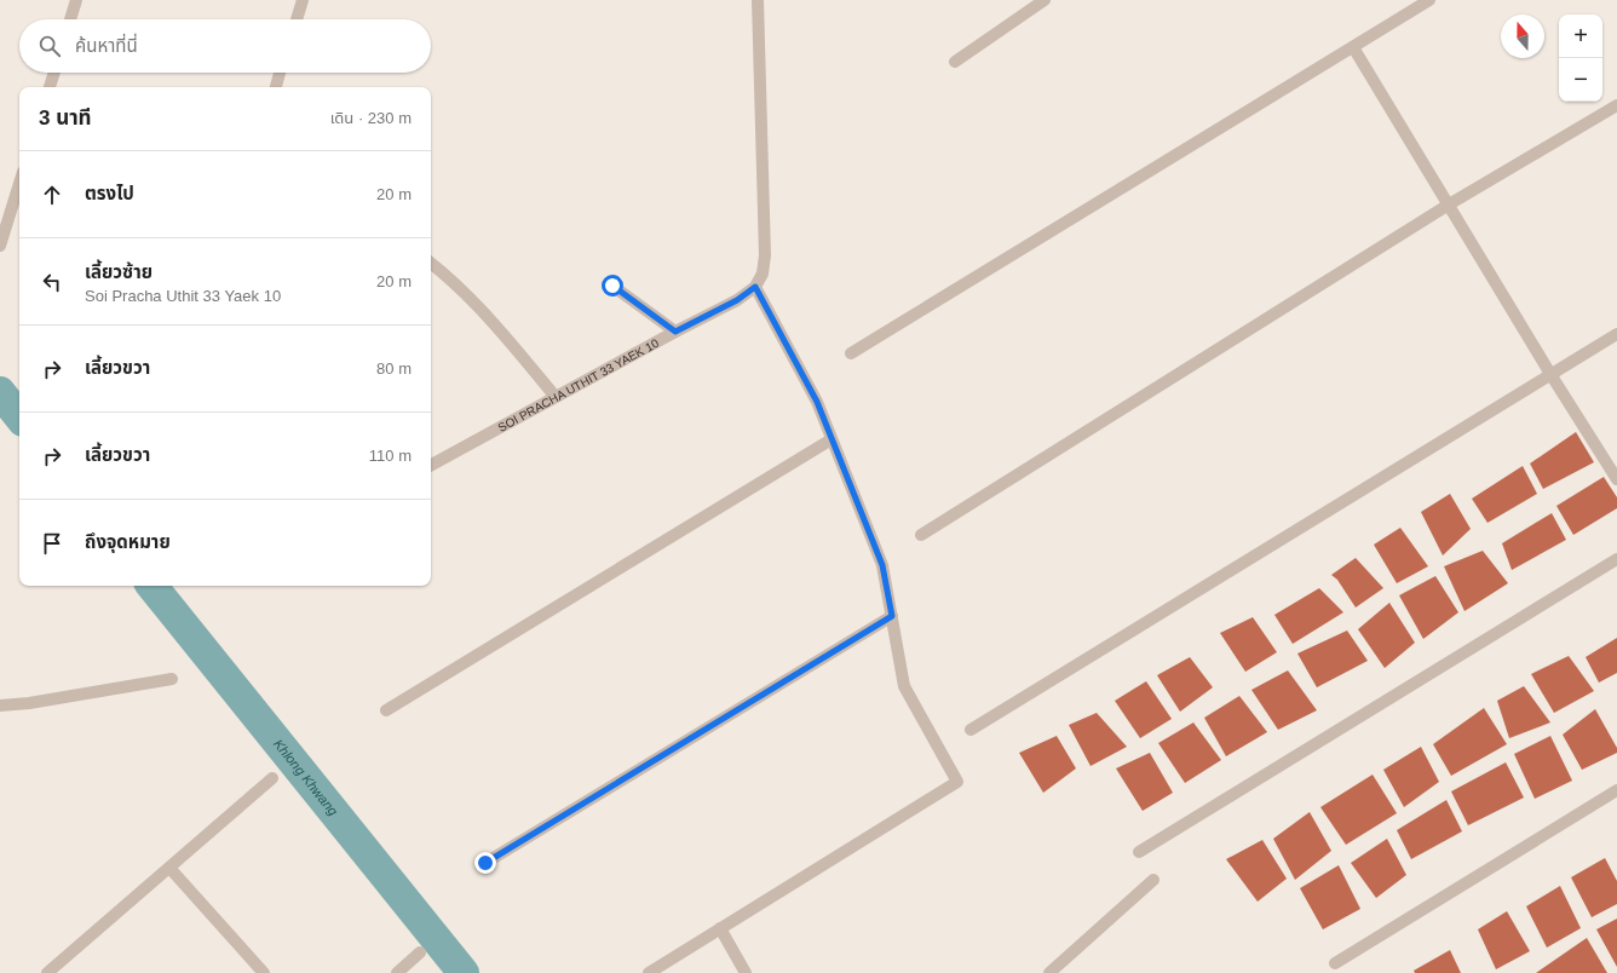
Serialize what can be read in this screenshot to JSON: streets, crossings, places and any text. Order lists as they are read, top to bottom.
{
  "streets": {
    "street": ["SOI PRACHA UTHIT 33 YAEK 10"]
  },
  "water": ["Khlong Khwang"],
  "north": "top",
  "page": {
    "map_buttons": ["+", "−"],
    "search": "ค้นหาที่นี่",
    "heading": ["3 นาที", "เดิน · 230 m"],
    "list": [
      ["ตรงไป", "20 m"],
      ["เลี้ยวซ้าย", "Soi Pracha Uthit 33 Yaek 10", "20 m"],
      ["เลี้ยวขวา", "80 m"],
      ["เลี้ยวขวา", "110 m"],
      "ถึงจุดหมาย"
    ]
  }
}
